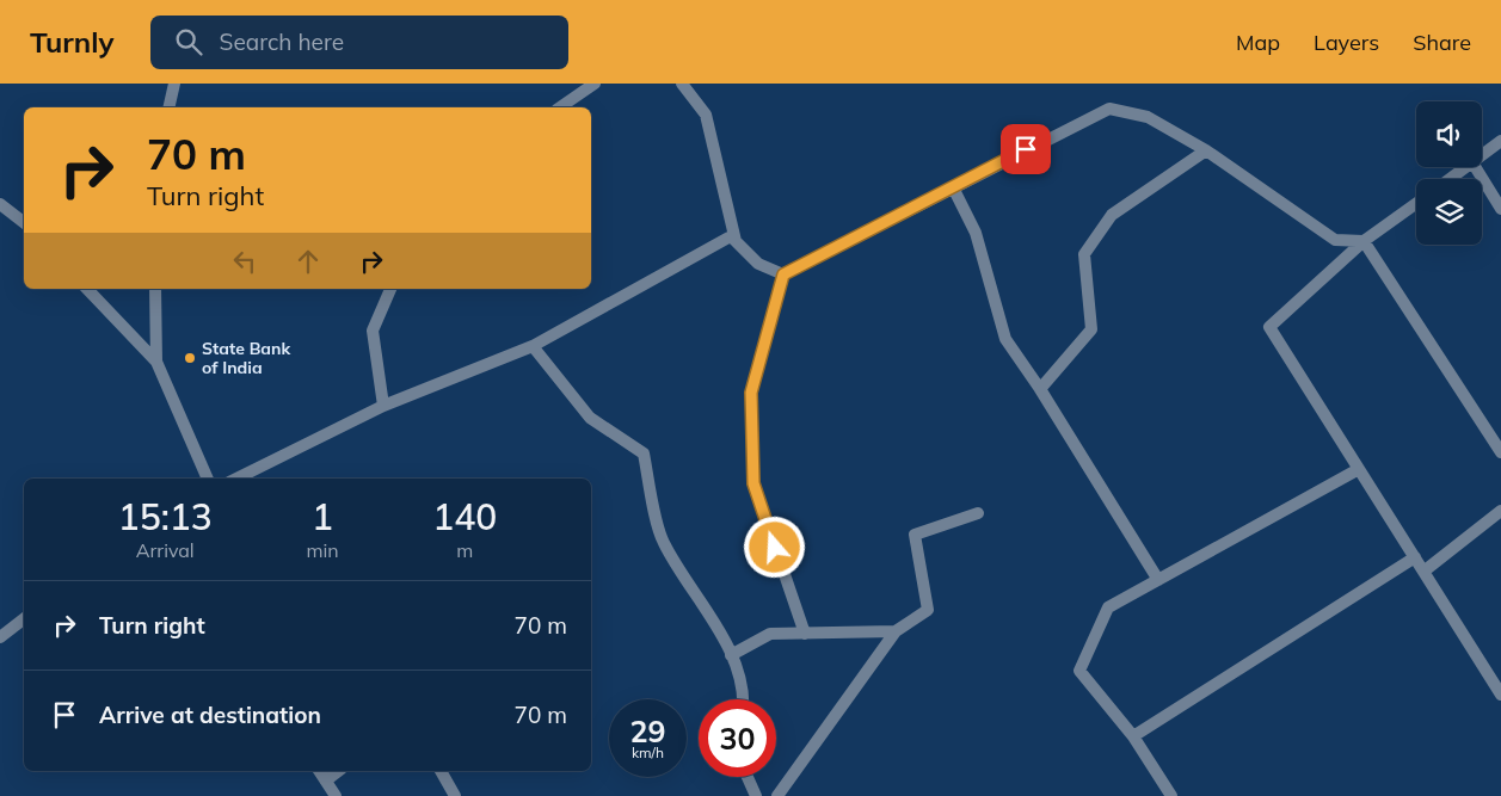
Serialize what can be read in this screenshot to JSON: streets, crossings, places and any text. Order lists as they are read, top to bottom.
{
  "places": ["State Bank of India"],
  "page": {
    "header": "Turnly",
    "search": "Search here",
    "nav": ["Map", "Layers", "Share"],
    "turn": ["70 m", "Turn right"],
    "eta": [
      "15:13",
      "Arrival",
      "1",
      "min",
      "140",
      "m"
    ],
    "list": [
      {
        "name": "Turn right",
        "value": "70 m"
      },
      {
        "name": "Arrive at destination",
        "value": "70 m"
      }
    ],
    "speed": "29 km/h",
    "limit": "30"
  }
}
